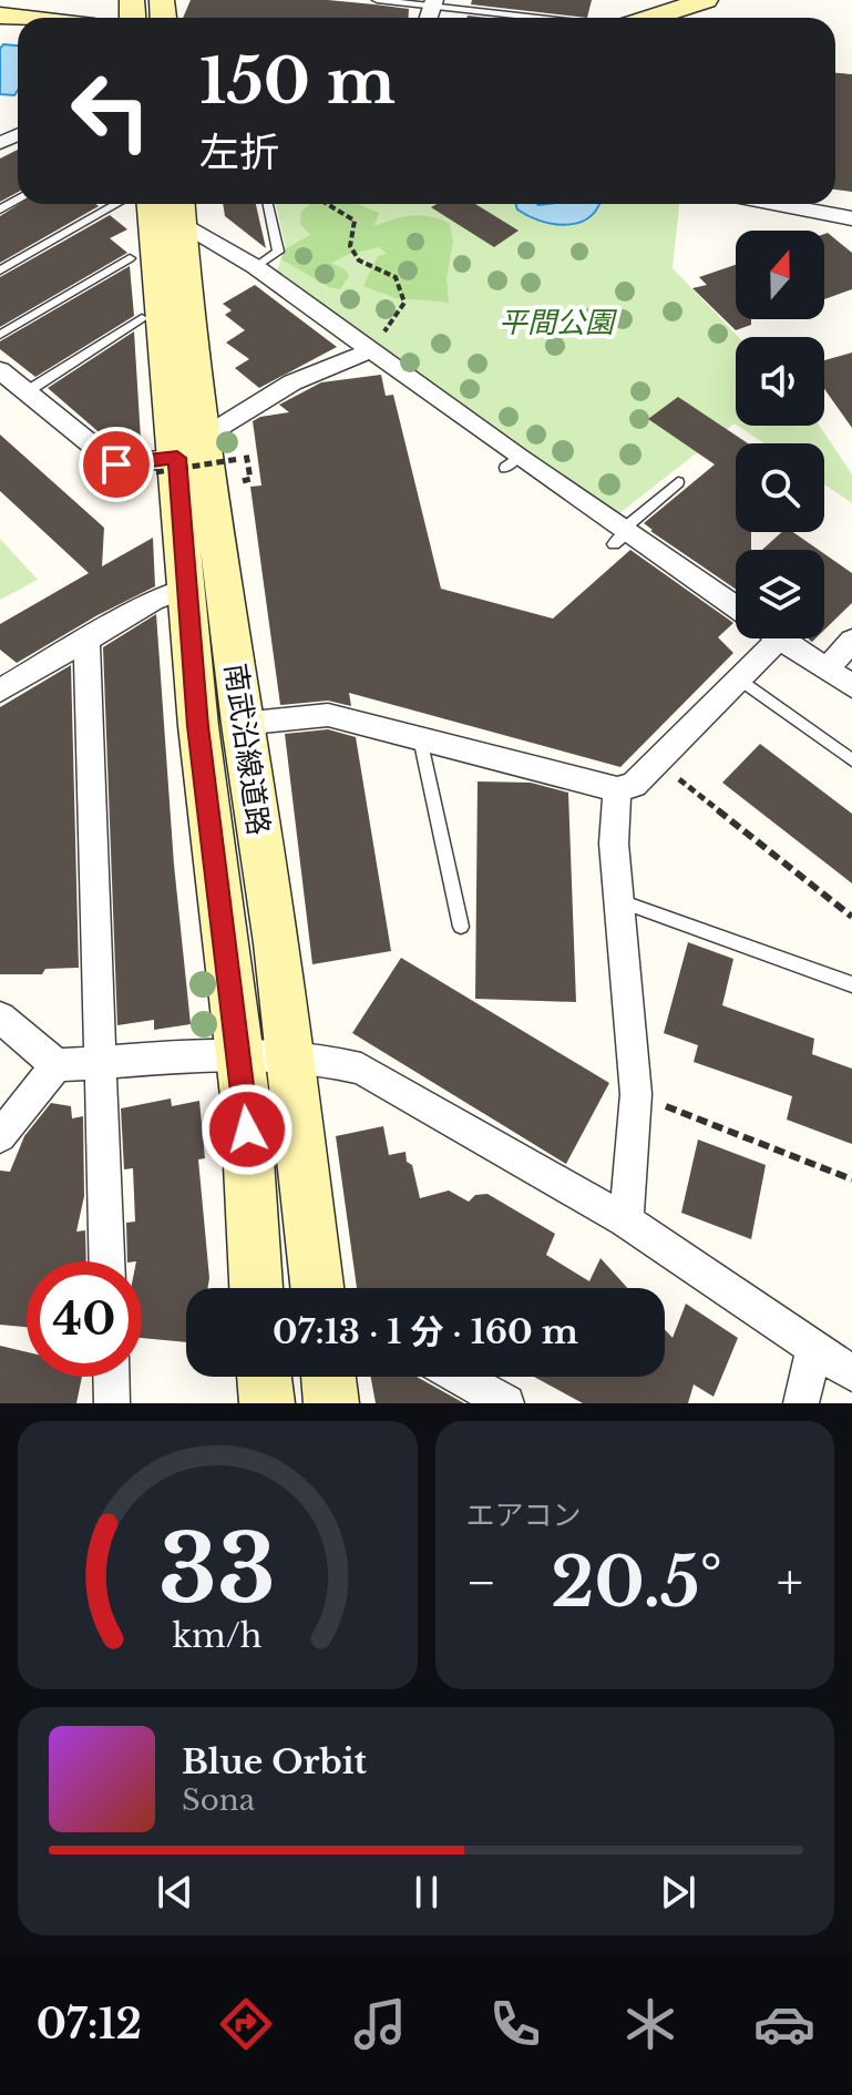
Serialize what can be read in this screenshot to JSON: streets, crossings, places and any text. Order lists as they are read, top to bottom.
{
  "streets": {
    "street": ["南武沿線道路"]
  },
  "parks": ["平間公園"],
  "north": "top",
  "page": {
    "turn": ["150 m", "左折"],
    "limit": "40",
    "trip": "07:13 · 1 分 · 160 m",
    "tile": "エアコン",
    "heat": ["−", "20.5°", "+"],
    "song": ["Blue Orbit", "Sona"],
    "tabs": "07:12",
    "gauge": ["33", "km/h"]
  }
}
